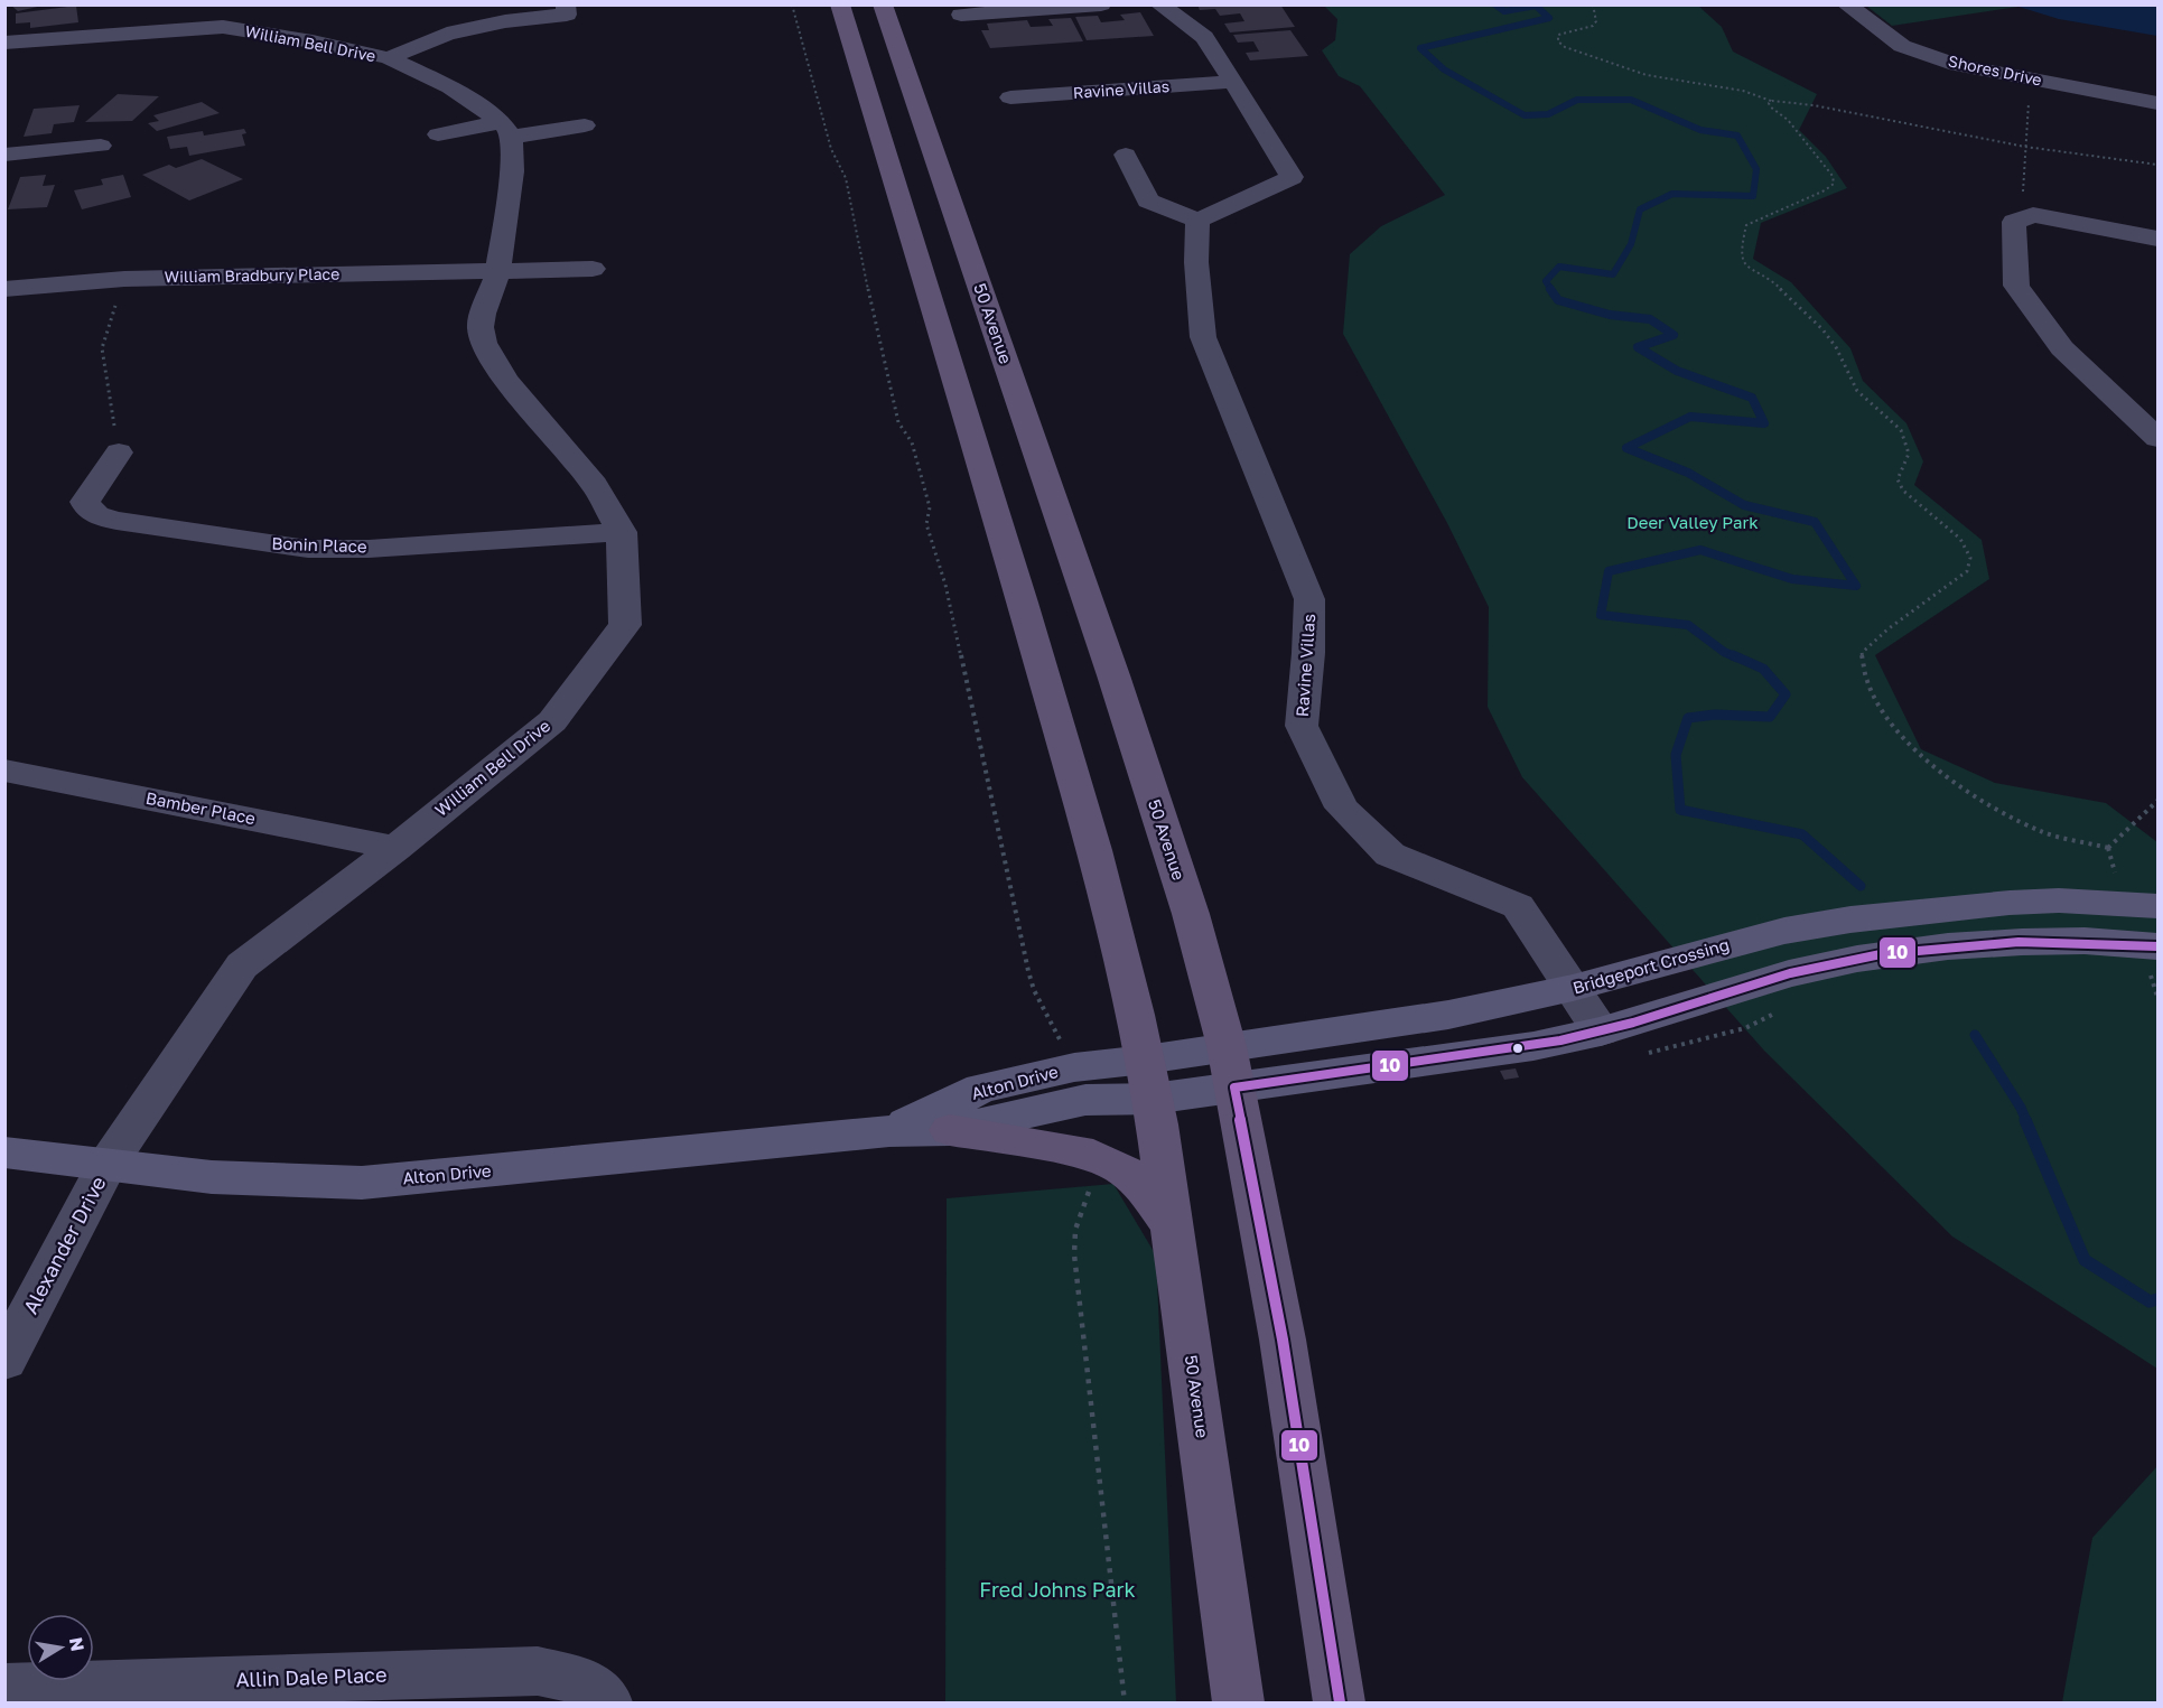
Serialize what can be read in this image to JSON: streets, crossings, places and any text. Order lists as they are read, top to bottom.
{
  "streets": {
    "main road": ["50 Avenue"],
    "street": [
      "William Bell Drive",
      "Shores Drive",
      "Ravine Villas",
      "William Bradbury Place",
      "Bonin Place",
      "Bamber Place",
      "Bridgeport Crossing",
      "Alton Drive",
      "Alexander Drive",
      "Allin Dale Place"
    ]
  },
  "crossings": [
    ["William Bell Drive", "William Bradbury Place"],
    ["William Bell Drive", "Bonin Place"],
    ["William Bell Drive", "Bamber Place"],
    ["William Bell Drive", "Alton Drive"],
    ["William Bell Drive", "Alexander Drive"],
    ["Ravine Villas", "Bridgeport Crossing"],
    ["50 Avenue", "Bridgeport Crossing"],
    ["50 Avenue", "Alton Drive"],
    ["Bridgeport Crossing", "Alton Drive"],
    ["Alton Drive", "Alexander Drive"]
  ],
  "parks": ["Deer Valley Park", "Fred Johns Park"],
  "lines": ["transit line 10"],
  "north": "right"
}
